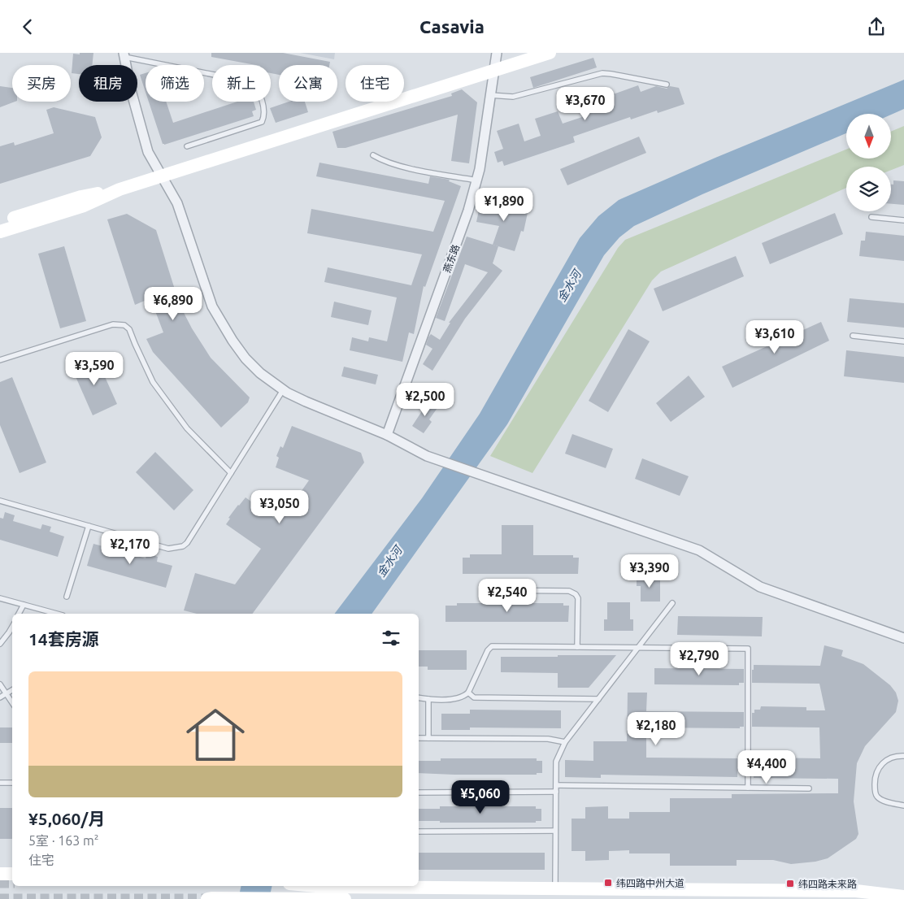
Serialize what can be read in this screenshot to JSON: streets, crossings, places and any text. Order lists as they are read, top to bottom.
{
  "streets": {
    "street": ["燕东路"]
  },
  "water": ["金水河"],
  "places": {
    "transit": ["纬四路中州大道", "纬四路未来路"]
  },
  "north": "bottom",
  "page": {
    "header": "Casavia",
    "chip": [
      "买房",
      "租房",
      "筛选",
      "新上",
      "公寓",
      "住宅"
    ],
    "price": [
      "¥3,670",
      "¥1,890",
      "¥6,890",
      "¥3,610",
      "¥3,590",
      "¥2,500",
      "¥3,050",
      "¥2,170",
      "¥3,390",
      "¥2,540",
      "¥2,790",
      "¥2,180",
      "¥4,400",
      "¥5,060"
    ],
    "heading": "14套房源",
    "list": [
      {
        "name": "¥5,060/月",
        "note": "5室 · 163 m² · 住宅"
      }
    ]
  }
}
